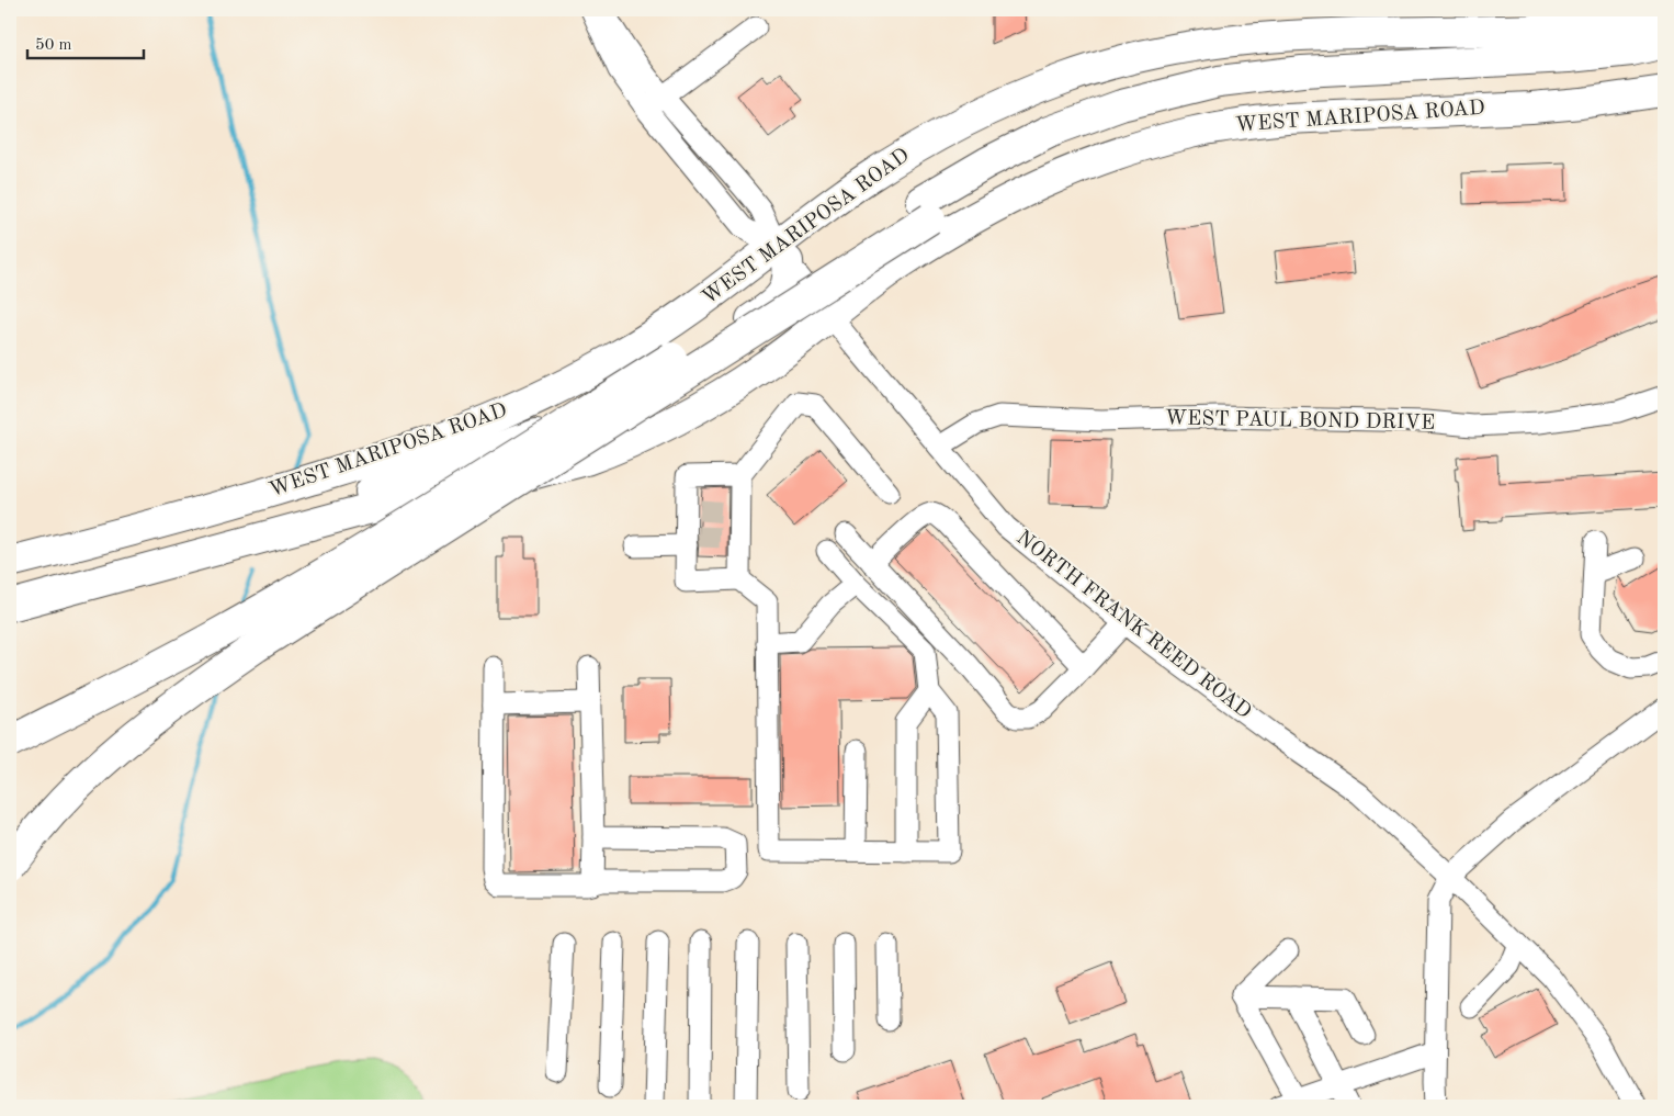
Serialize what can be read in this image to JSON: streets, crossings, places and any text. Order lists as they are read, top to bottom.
{
  "streets": {
    "highway": ["WEST MARIPOSA ROAD"],
    "street": ["WEST PAUL BOND DRIVE", "NORTH FRANK REED ROAD"]
  },
  "crossings": [
    ["WEST MARIPOSA ROAD", "NORTH FRANK REED ROAD"],
    ["WEST PAUL BOND DRIVE", "NORTH FRANK REED ROAD"]
  ],
  "scale_bar": "50 m"
}
